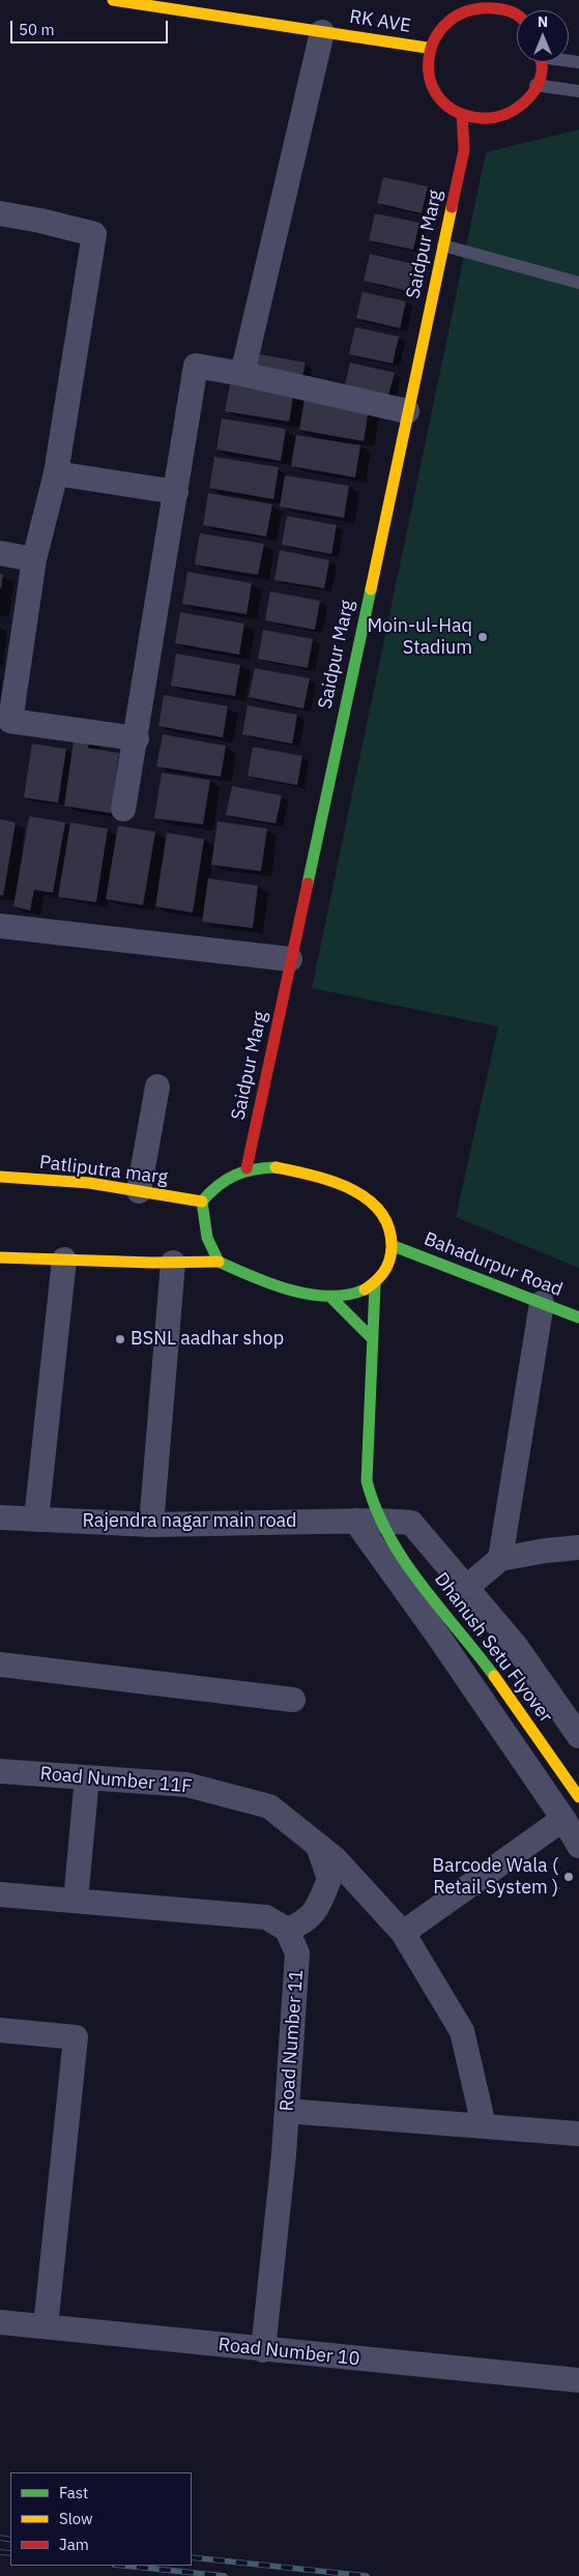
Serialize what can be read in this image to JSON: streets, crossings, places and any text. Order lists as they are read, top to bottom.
{
  "streets": {
    "main road": [
      "RK AVE",
      "Saidpur Marg",
      "Patliputra marg",
      "Bahadurpur Road",
      "Dhanush Setu Flyover"
    ],
    "street": [
      "Rajendra nagar main road",
      "Road Number 11F",
      "Road Number 11",
      "Road Number 10"
    ]
  },
  "crossings": [
    ["Saidpur Marg", "Patliputra marg"],
    ["Saidpur Marg", "Bahadurpur Road"],
    ["Saidpur Marg", "Dhanush Setu Flyover"],
    ["Patliputra marg", "Bahadurpur Road"],
    ["Patliputra marg", "Dhanush Setu Flyover"],
    ["Bahadurpur Road", "Dhanush Setu Flyover"],
    ["Rajendra nagar main road", "Dhanush Setu Flyover"],
    ["Road Number 11", "Road Number 10"]
  ],
  "places": ["Moin-ul-Haq Stadium", "BSNL aadhar shop", "Barcode Wala ( Retail System )"],
  "legend": ["Fast", "Slow", "Jam"],
  "scale_bar": "50 m",
  "north": "top"
}
